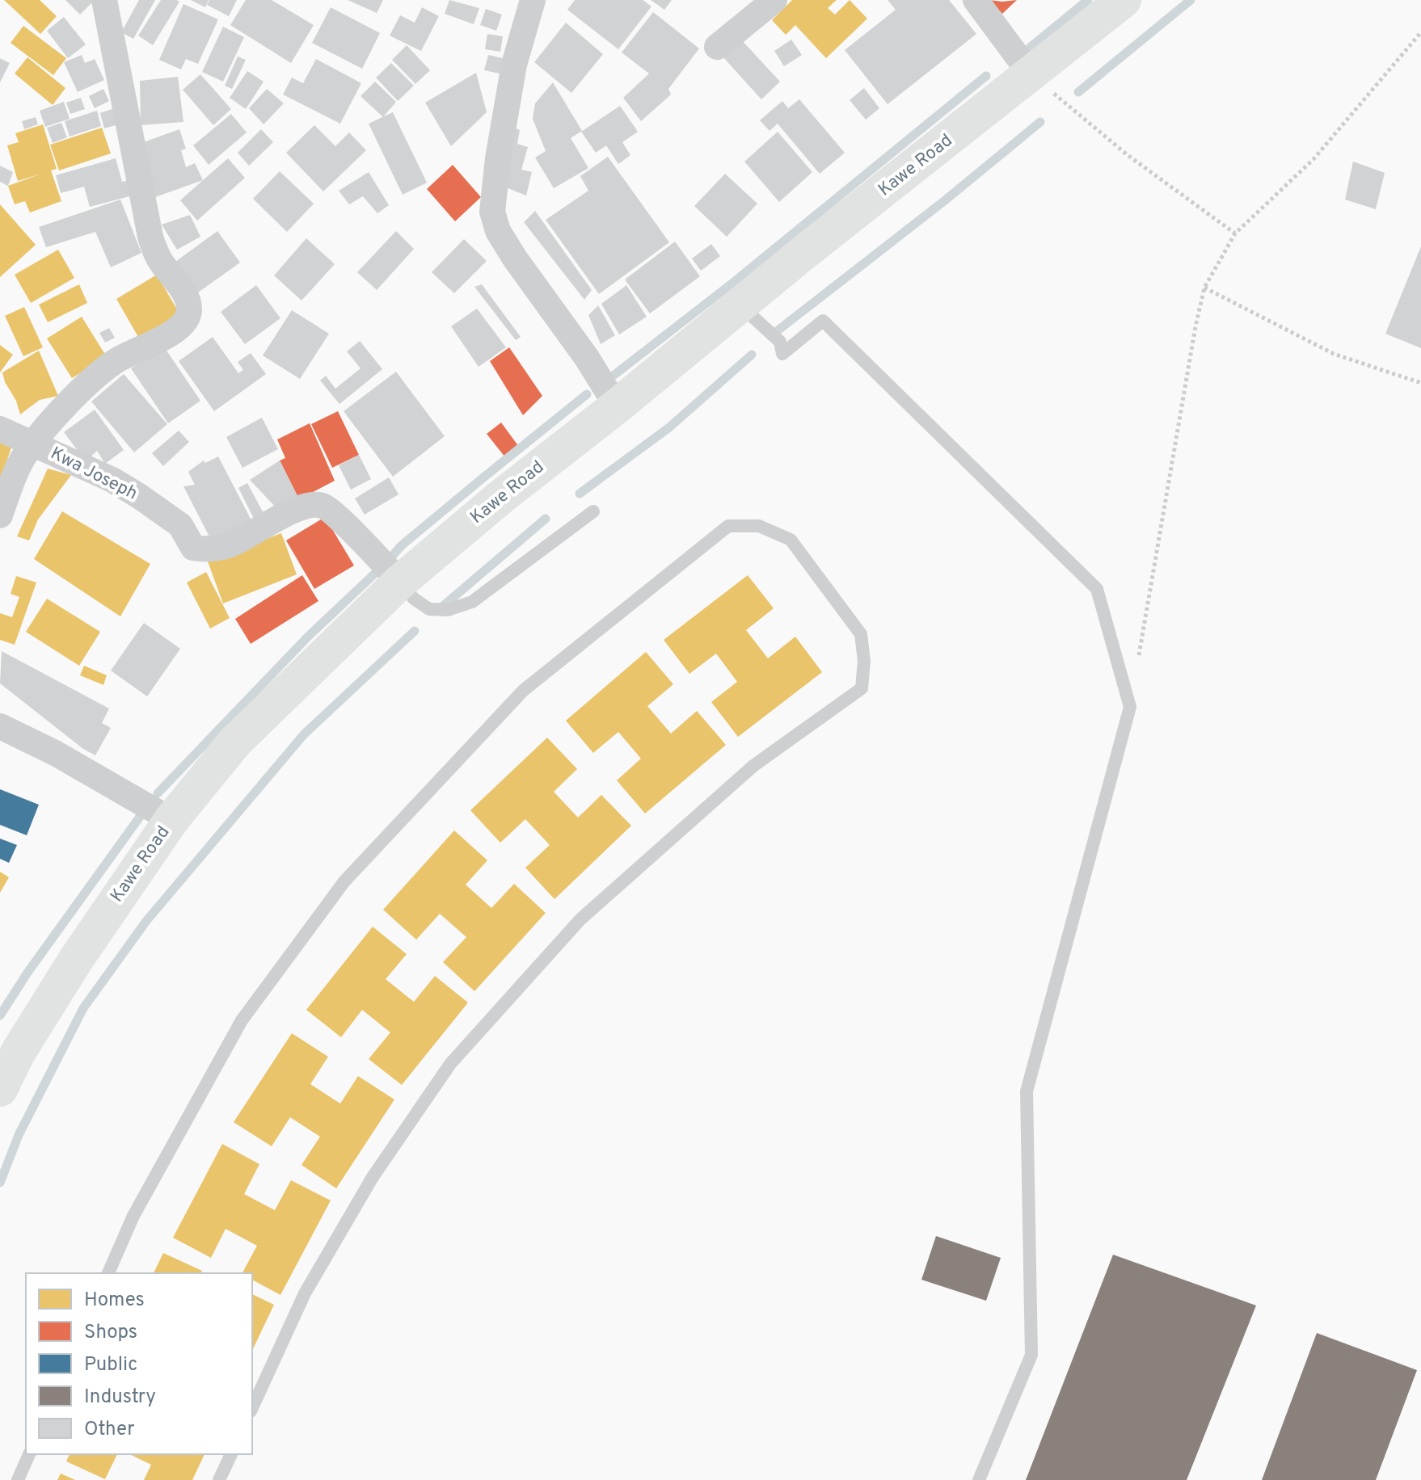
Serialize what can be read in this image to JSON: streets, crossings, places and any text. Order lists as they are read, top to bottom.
{
  "streets": {
    "main road": ["Kawe Road"],
    "street": ["Kwa Joseph"]
  },
  "crossings": [
    ["Kawe Road", "Kwa Joseph"]
  ],
  "legend": [
    "Homes",
    "Shops",
    "Public",
    "Industry",
    "Other"
  ]
}
